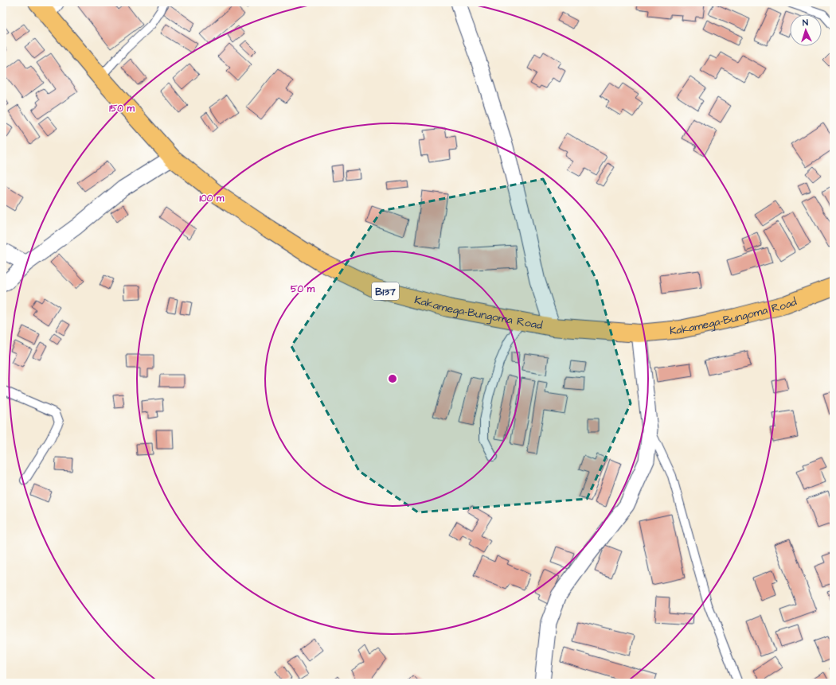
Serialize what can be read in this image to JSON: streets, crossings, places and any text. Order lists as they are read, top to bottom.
{
  "streets": {
    "main road": ["B137", "Kakamega-Bungoma Road"]
  },
  "north": "top",
  "rings": ["150 m", "100 m", "50 m"]
}
